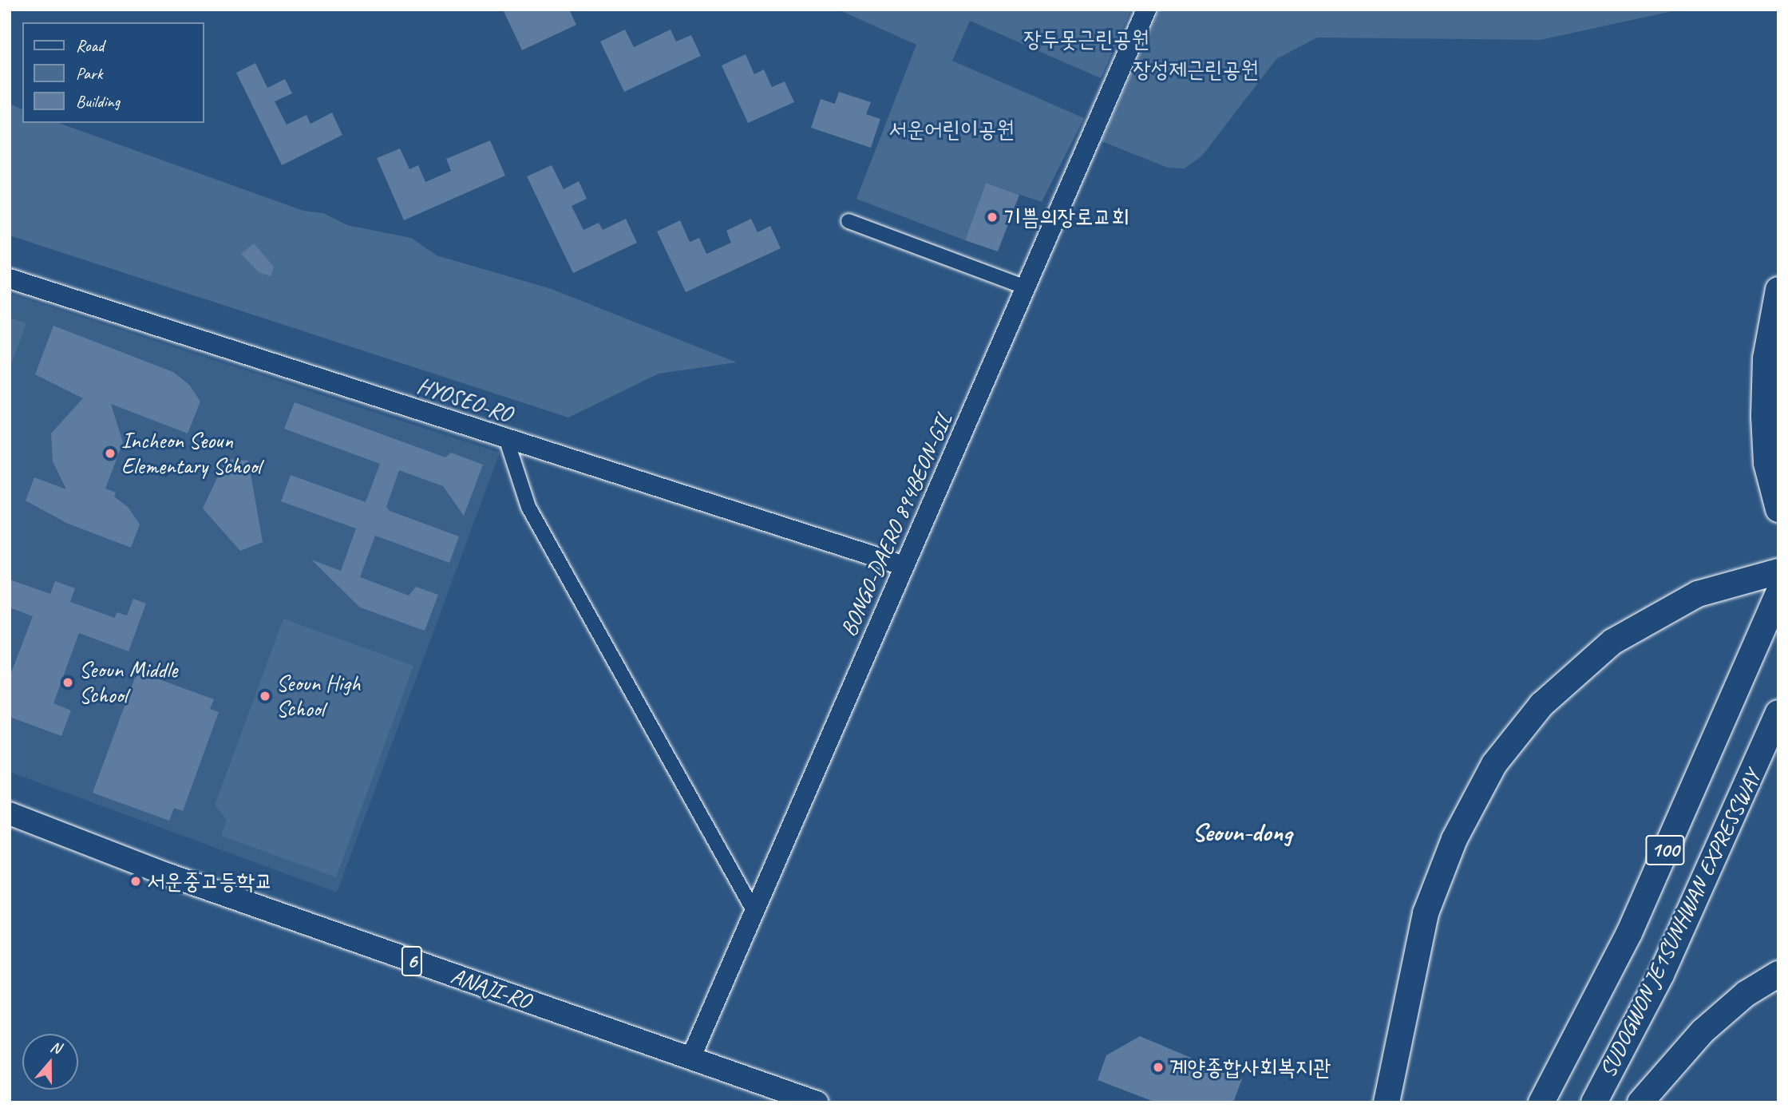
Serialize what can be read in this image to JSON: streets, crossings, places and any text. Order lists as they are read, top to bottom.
{
  "streets": {
    "highway": ["100", "SUDOGWON JE1SUNHWAN EXPRESSWAY"],
    "main road": ["6", "ANAJI-RO"],
    "street": ["HYOSEO-RO", "BONGO-DAERO 894BEON-GIL"]
  },
  "crossings": [
    ["HYOSEO-RO", "BONGO-DAERO 894BEON-GIL"],
    ["BONGO-DAERO 894BEON-GIL", "ANAJI-RO"]
  ],
  "districts": ["Seoun-dong"],
  "parks": ["장두못근린공원", "장성제근린공원", "서운어린이공원"],
  "places": [
    "기쁨의장로교회",
    "Incheon Seoun Elementary School",
    "Seoun Middle School",
    "Seoun High School",
    "서운중고등학교",
    "계양종합사회복지관"
  ],
  "legend": ["Road", "Park", "Building"],
  "north": "top"
}
